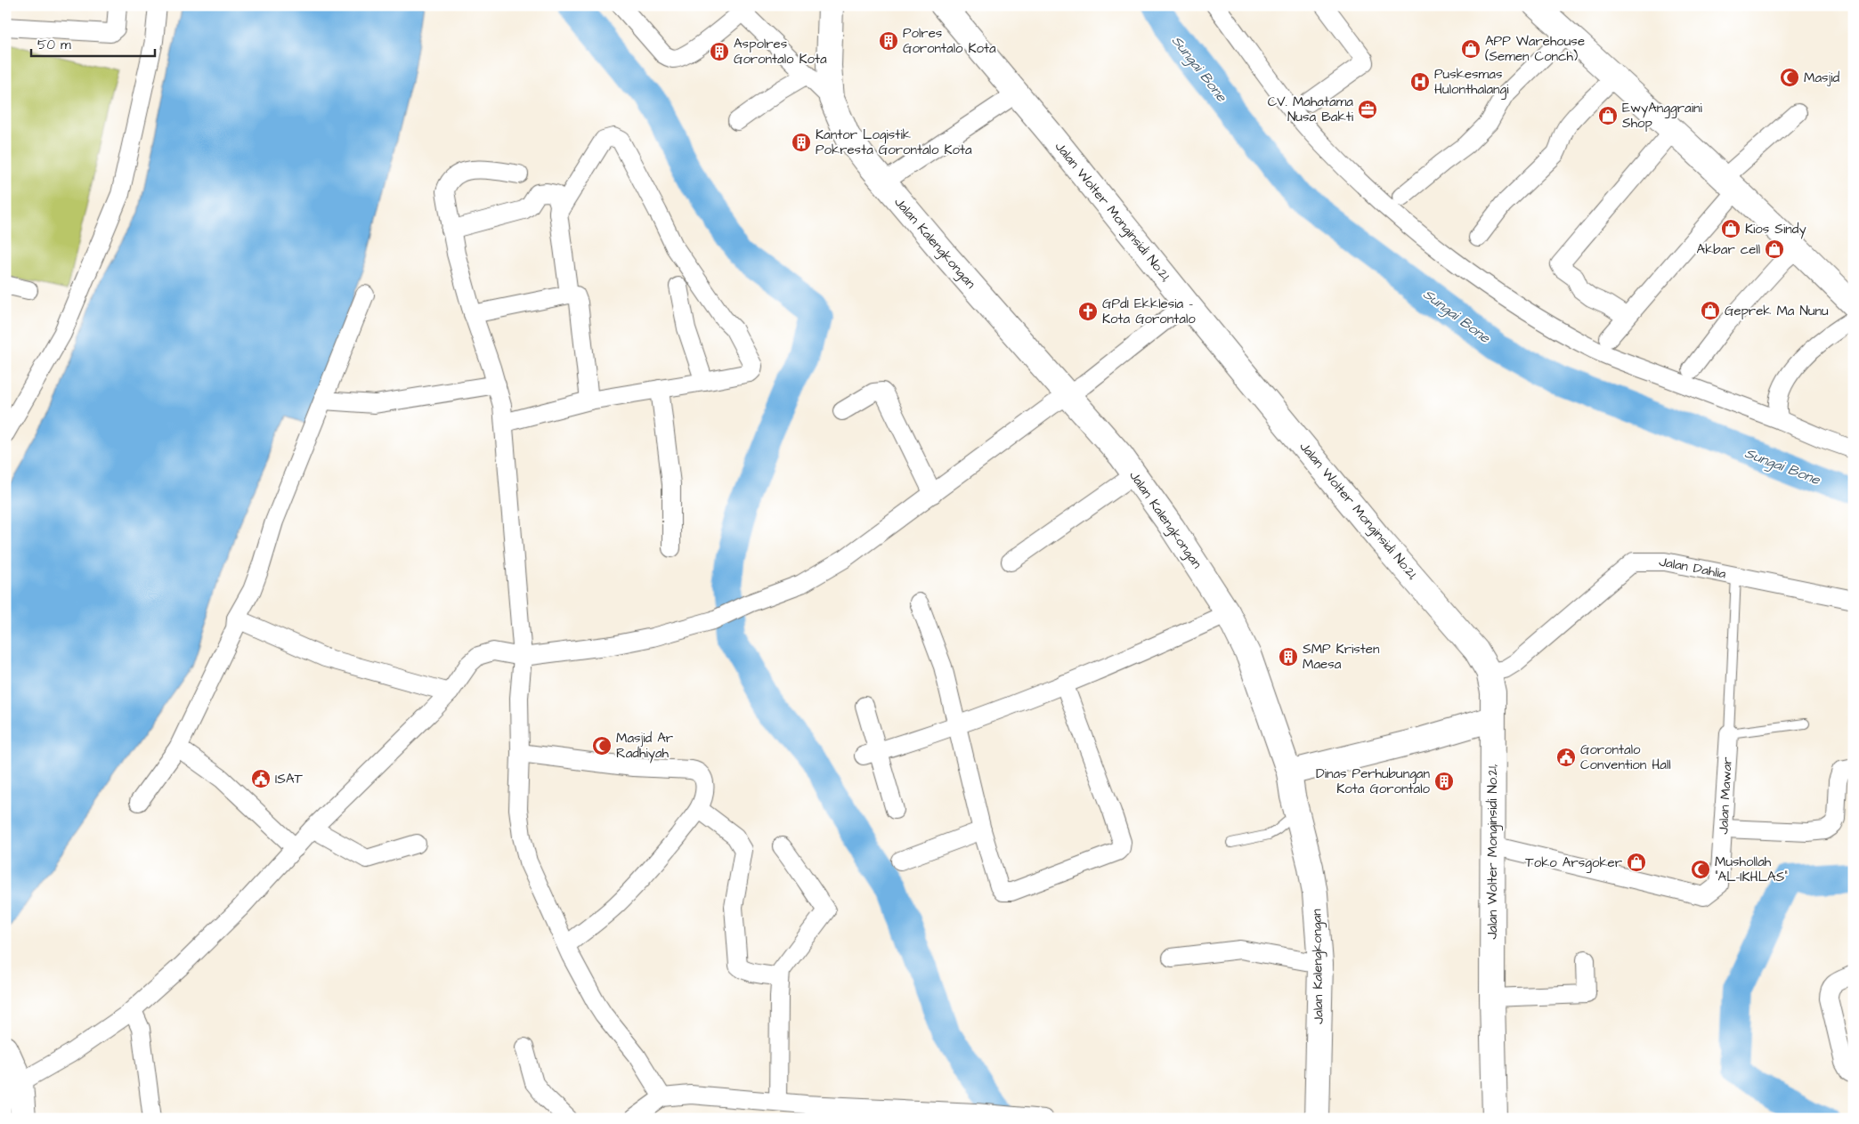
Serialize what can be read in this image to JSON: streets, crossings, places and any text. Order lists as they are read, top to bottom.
{
  "streets": {
    "main road": ["Jalan Wolter Monginsidi No.21,", "Jalan Kalengkongan"],
    "street": ["Jalan Dahlia", "Jalan Mawar"]
  },
  "crossings": [
    ["Jalan Wolter Monginsidi No.21,", "Jalan Dahlia"],
    ["Jalan Wolter Monginsidi No.21,", "Jalan Mawar"],
    ["Jalan Dahlia", "Jalan Mawar"]
  ],
  "water": ["Sungai Bone"],
  "places": {
    "building": [
      "Polres Gorontalo Kota",
      "Aspolres Gorontalo Kota",
      "Kantor Logistik Pokresta Gorontalo Kota",
      "SMP Kristen Maesa",
      "Dinas Perhubungan Kota Gorontalo"
    ],
    "shop": [
      "APP Warehouse (Semen Conch)",
      "EwyAnggraini Shop",
      "Kios Sindy",
      "Akbar cell",
      "Geprek Ma Nunu",
      "Toko Arsgoker"
    ],
    "mosque": ["Masjid", "Masjid Ar Radhiyah", "Mushollah \"AL-IKHLAS\""],
    "hospital": ["Puskesmas Hulonthalangi"],
    "office": ["CV. Mahatama Nusa Bakti"],
    "church": ["GPdI Ekklesia - Kota Gorontalo"],
    "public building": ["Gorontalo Convention Hall", "ISAT"]
  },
  "scale_bar": "50 m"
}
